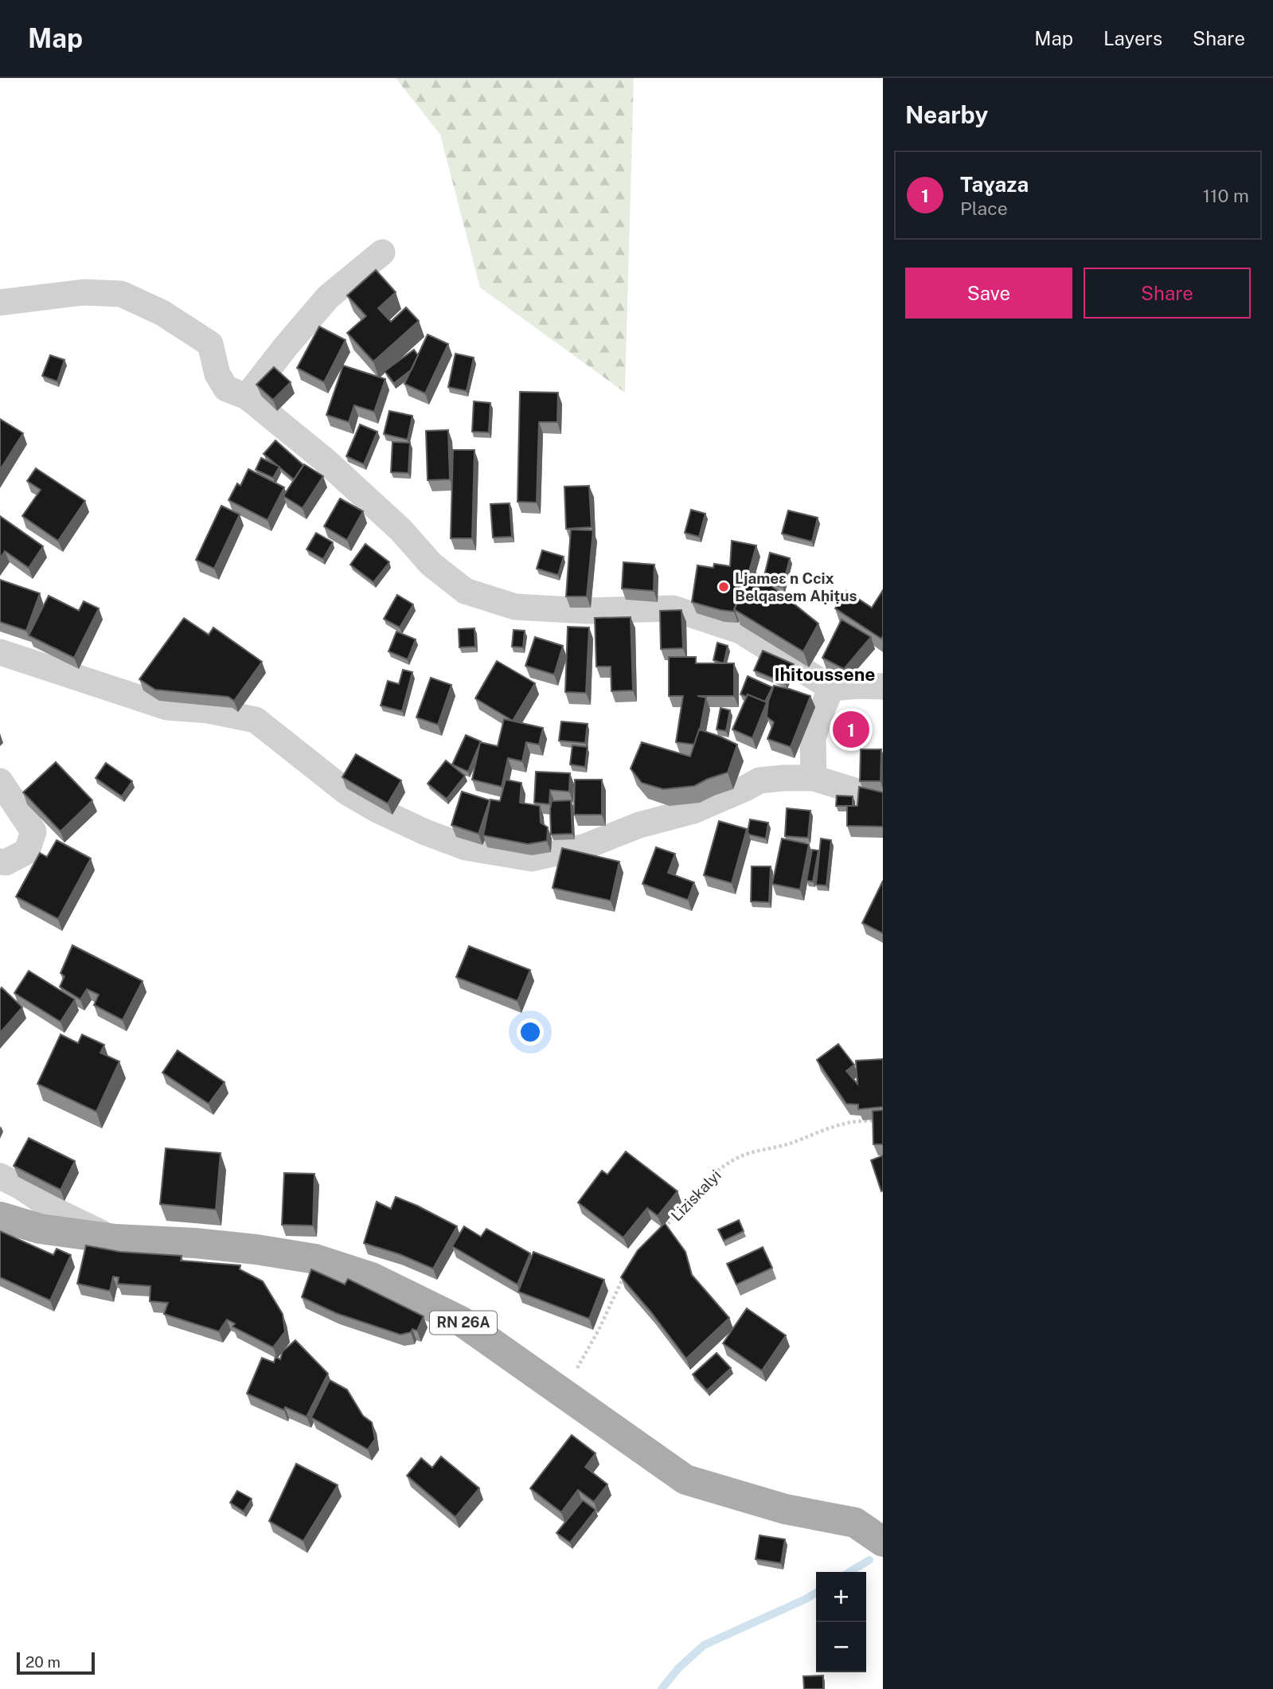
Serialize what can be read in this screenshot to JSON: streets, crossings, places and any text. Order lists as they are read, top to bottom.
{
  "streets": {
    "main road": ["RN 26A"],
    "path": ["Liziskalyi"]
  },
  "districts": ["Ihitoussene"],
  "places": ["Ljameɛ n Ccix Belqasem Aḥiṭus"],
  "scale_bar": "20 m",
  "page": {
    "header": "Map",
    "nav": ["Map", "Layers", "Share"],
    "heading": "Nearby",
    "list": [
      {
        "mark": "1",
        "name": "Taɣaza",
        "note": "Place",
        "value": "110 m"
      }
    ],
    "buttons": ["Save", "Share"],
    "pins": "1",
    "map_buttons": ["+", "−"],
    "scale": "20 m"
  }
}
